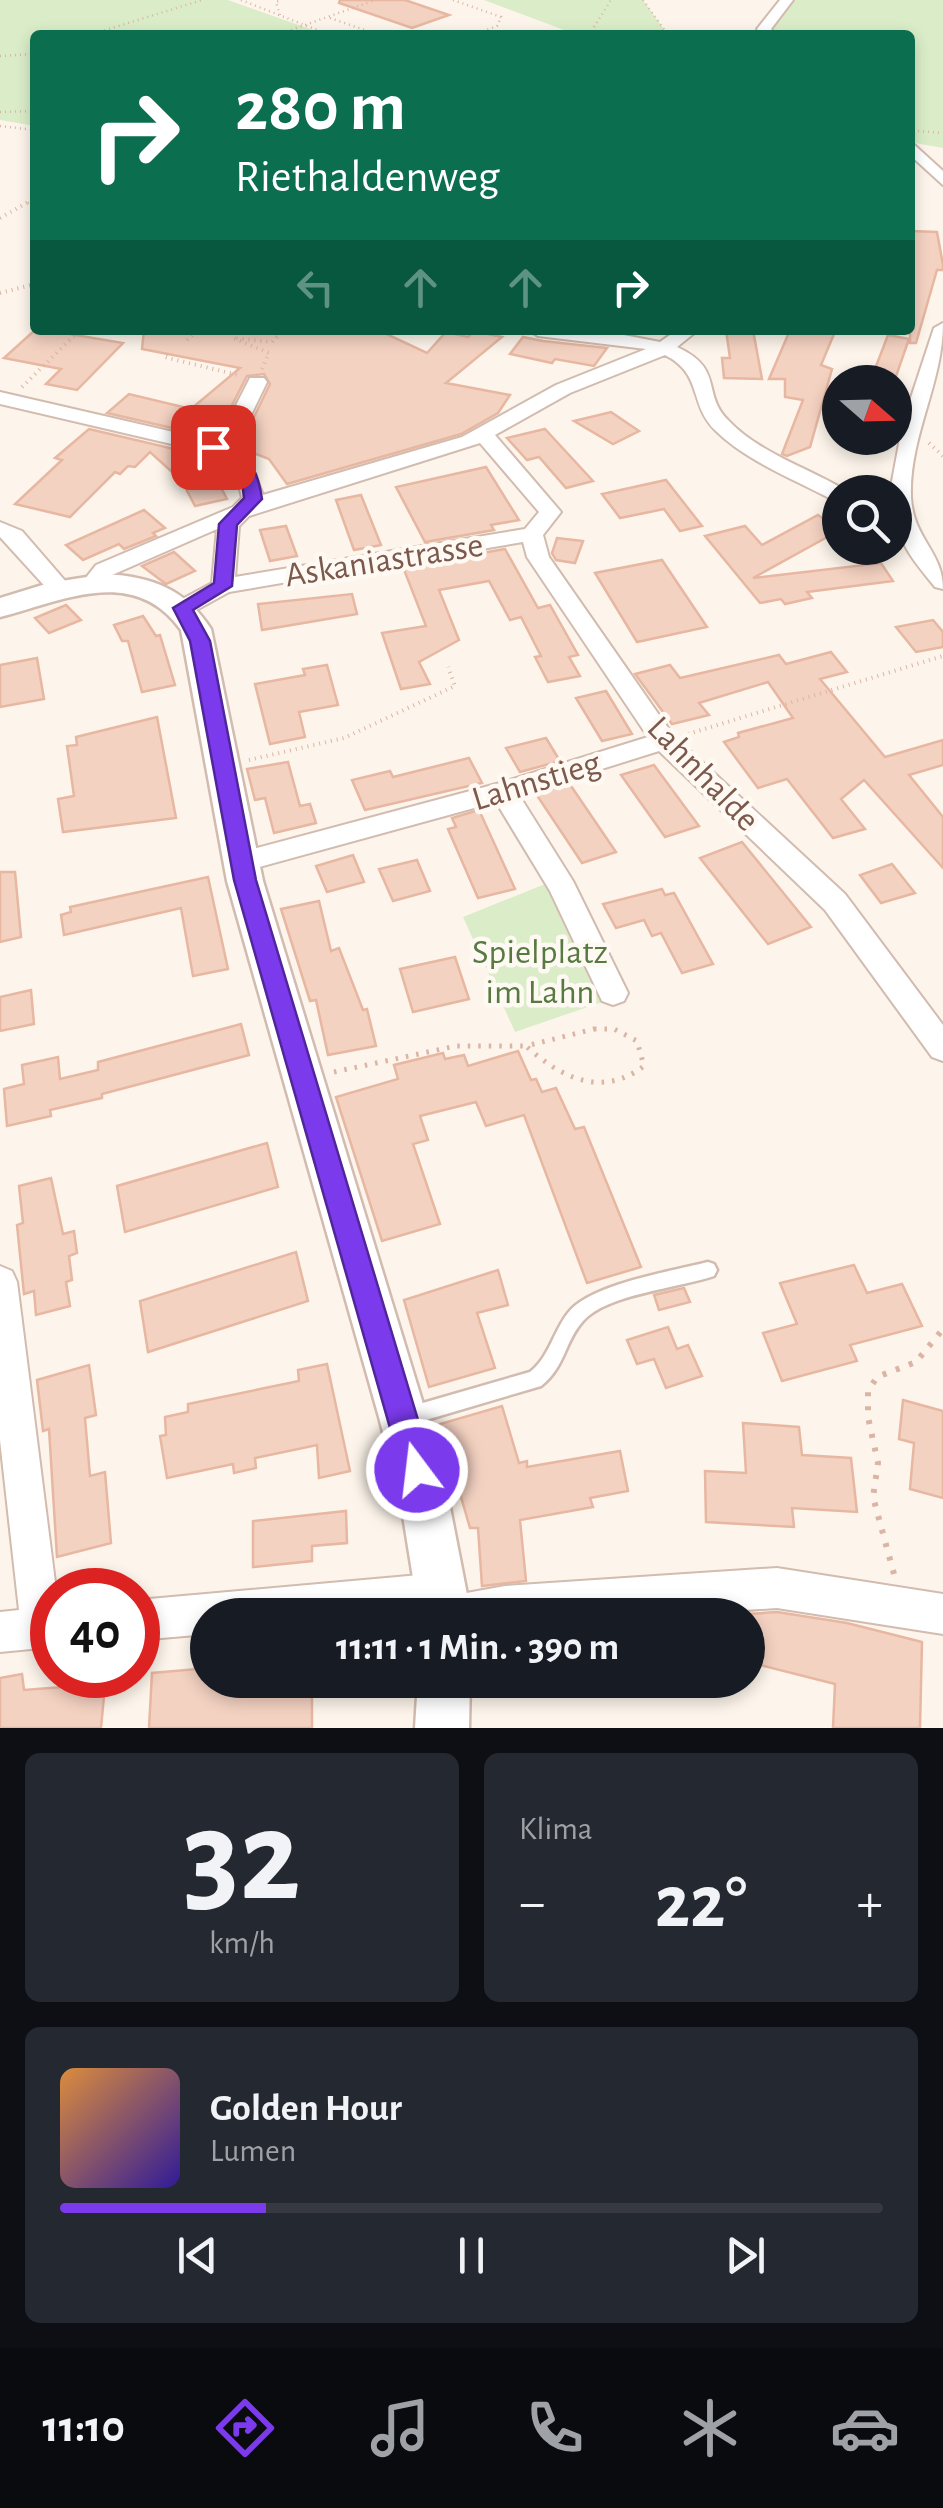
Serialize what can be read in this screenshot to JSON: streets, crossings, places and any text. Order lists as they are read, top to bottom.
{
  "streets": {
    "street": ["Askaniastrasse", "Lahnhalde", "Lahnstieg"]
  },
  "crossings": [
    ["Askaniastrasse", "Lahnhalde"],
    ["Lahnhalde", "Lahnstieg"]
  ],
  "parks": ["Spielplatz im Lahn"],
  "north": "right",
  "page": {
    "turn": ["280 m", "Riethaldenweg"],
    "limit": "40",
    "trip": "11:11 · 1 Min. · 390 m",
    "tile": [
      ["32", "km/h"],
      "Klima"
    ],
    "heat": ["−", "22°", "+"],
    "song": ["Golden Hour", "Lumen"],
    "tabs": "11:10"
  }
}
